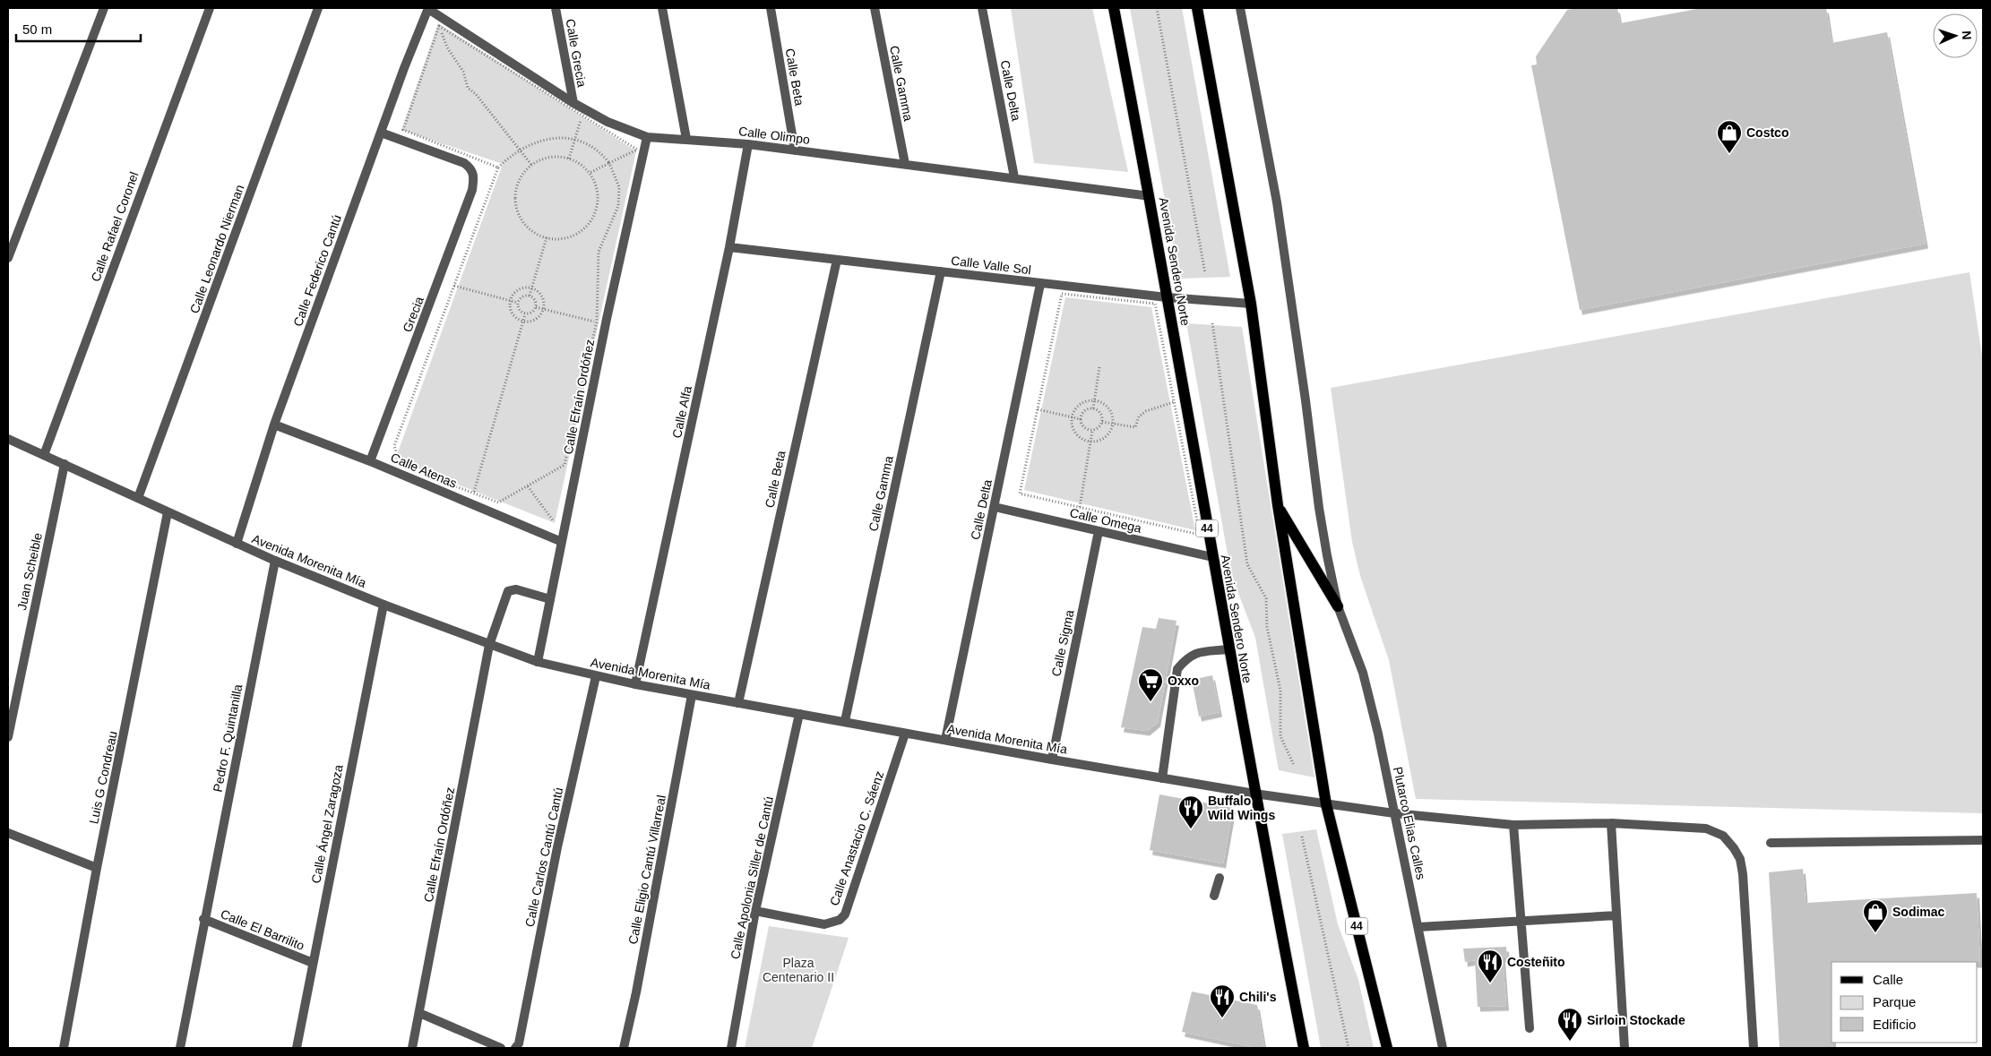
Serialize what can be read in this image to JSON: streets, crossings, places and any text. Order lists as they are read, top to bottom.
{
  "streets": {
    "main road": ["Avenida Sendero Norte", "44"],
    "street": [
      "Calle Grecia",
      "Calle Beta",
      "Calle Gamma",
      "Calle Delta",
      "Calle Olimpo",
      "Calle Rafael Coronel",
      "Calle Leonardo Nierman",
      "Calle Valle Sol",
      "Calle Federico Cantú",
      "Grecia",
      "Calle Efraín Ordóñez",
      "Calle Alfa",
      "Calle Atenas",
      "Calle Omega",
      "Avenida Morenita Mía",
      "Juan Scheible",
      "Calle Sigma",
      "Pedro F. Quintanilla",
      "Luis G Condreau",
      "Plutarco Elias Calles",
      "Calle Ángel Zaragoza",
      "Calle Anastacio C. Sáenz",
      "Calle Carlos Cantú Cantú",
      "Calle Eligio Cantú Villarreal",
      "Calle Apolonia Siller de Cantú",
      "Calle El Barrilito"
    ]
  },
  "crossings": [
    ["Calle Grecia", "Calle Olimpo"],
    ["Calle Beta", "Calle Olimpo"],
    ["Calle Beta", "Calle Valle Sol"],
    ["Calle Beta", "Avenida Morenita Mía"],
    ["Calle Gamma", "Calle Olimpo"],
    ["Calle Gamma", "Calle Valle Sol"],
    ["Calle Gamma", "Avenida Morenita Mía"],
    ["Calle Delta", "Calle Olimpo"],
    ["Calle Delta", "Calle Valle Sol"],
    ["Calle Delta", "Calle Omega"],
    ["Calle Delta", "Avenida Morenita Mía"],
    ["Calle Olimpo", "Avenida Sendero Norte"],
    ["Calle Olimpo", "Calle Federico Cantú"],
    ["Calle Olimpo", "Calle Efraín Ordóñez"],
    ["Calle Olimpo", "Calle Alfa"],
    ["Calle Rafael Coronel", "Avenida Morenita Mía"],
    ["Calle Leonardo Nierman", "Avenida Morenita Mía"],
    ["Avenida Sendero Norte", "Calle Valle Sol"],
    ["Avenida Sendero Norte", "Calle Omega"],
    ["Avenida Sendero Norte", "Avenida Morenita Mía"],
    ["Calle Valle Sol", "Calle Alfa"],
    ["Calle Valle Sol", "44"],
    ["Calle Federico Cantú", "Grecia"],
    ["Calle Federico Cantú", "Calle Atenas"],
    ["Calle Federico Cantú", "Avenida Morenita Mía"],
    ["Grecia", "Calle Atenas"],
    ["Calle Efraín Ordóñez", "Calle Atenas"],
    ["Calle Efraín Ordóñez", "Avenida Morenita Mía"],
    ["Calle Alfa", "Avenida Morenita Mía"],
    ["Calle Omega", "Calle Sigma"],
    ["44", "Avenida Morenita Mía"],
    ["Avenida Morenita Mía", "Juan Scheible"],
    ["Avenida Morenita Mía", "Calle Sigma"],
    ["Avenida Morenita Mía", "Pedro F. Quintanilla"],
    ["Avenida Morenita Mía", "Luis G Condreau"],
    ["Avenida Morenita Mía", "Plutarco Elias Calles"],
    ["Avenida Morenita Mía", "Calle Ángel Zaragoza"],
    ["Avenida Morenita Mía", "Calle Anastacio C. Sáenz"],
    ["Avenida Morenita Mía", "Calle Carlos Cantú Cantú"],
    ["Avenida Morenita Mía", "Calle Eligio Cantú Villarreal"],
    ["Avenida Morenita Mía", "Calle Apolonia Siller de Cantú"],
    ["Pedro F. Quintanilla", "Calle El Barrilito"],
    ["Calle Ángel Zaragoza", "Calle El Barrilito"],
    ["Calle Anastacio C. Sáenz", "Calle Apolonia Siller de Cantú"]
  ],
  "parks": ["Plaza Centenario II"],
  "places": {
    "shop": ["Costco", "Sodimac"],
    "supermarket": ["Oxxo"],
    "restaurant": [
      "Buffalo Wild Wings",
      "Costeñito",
      "Chili's",
      "Sirloin Stockade"
    ]
  },
  "legend": ["Calle", "Parque", "Edificio"],
  "scale_bar": "50 m",
  "north": "right"
}
